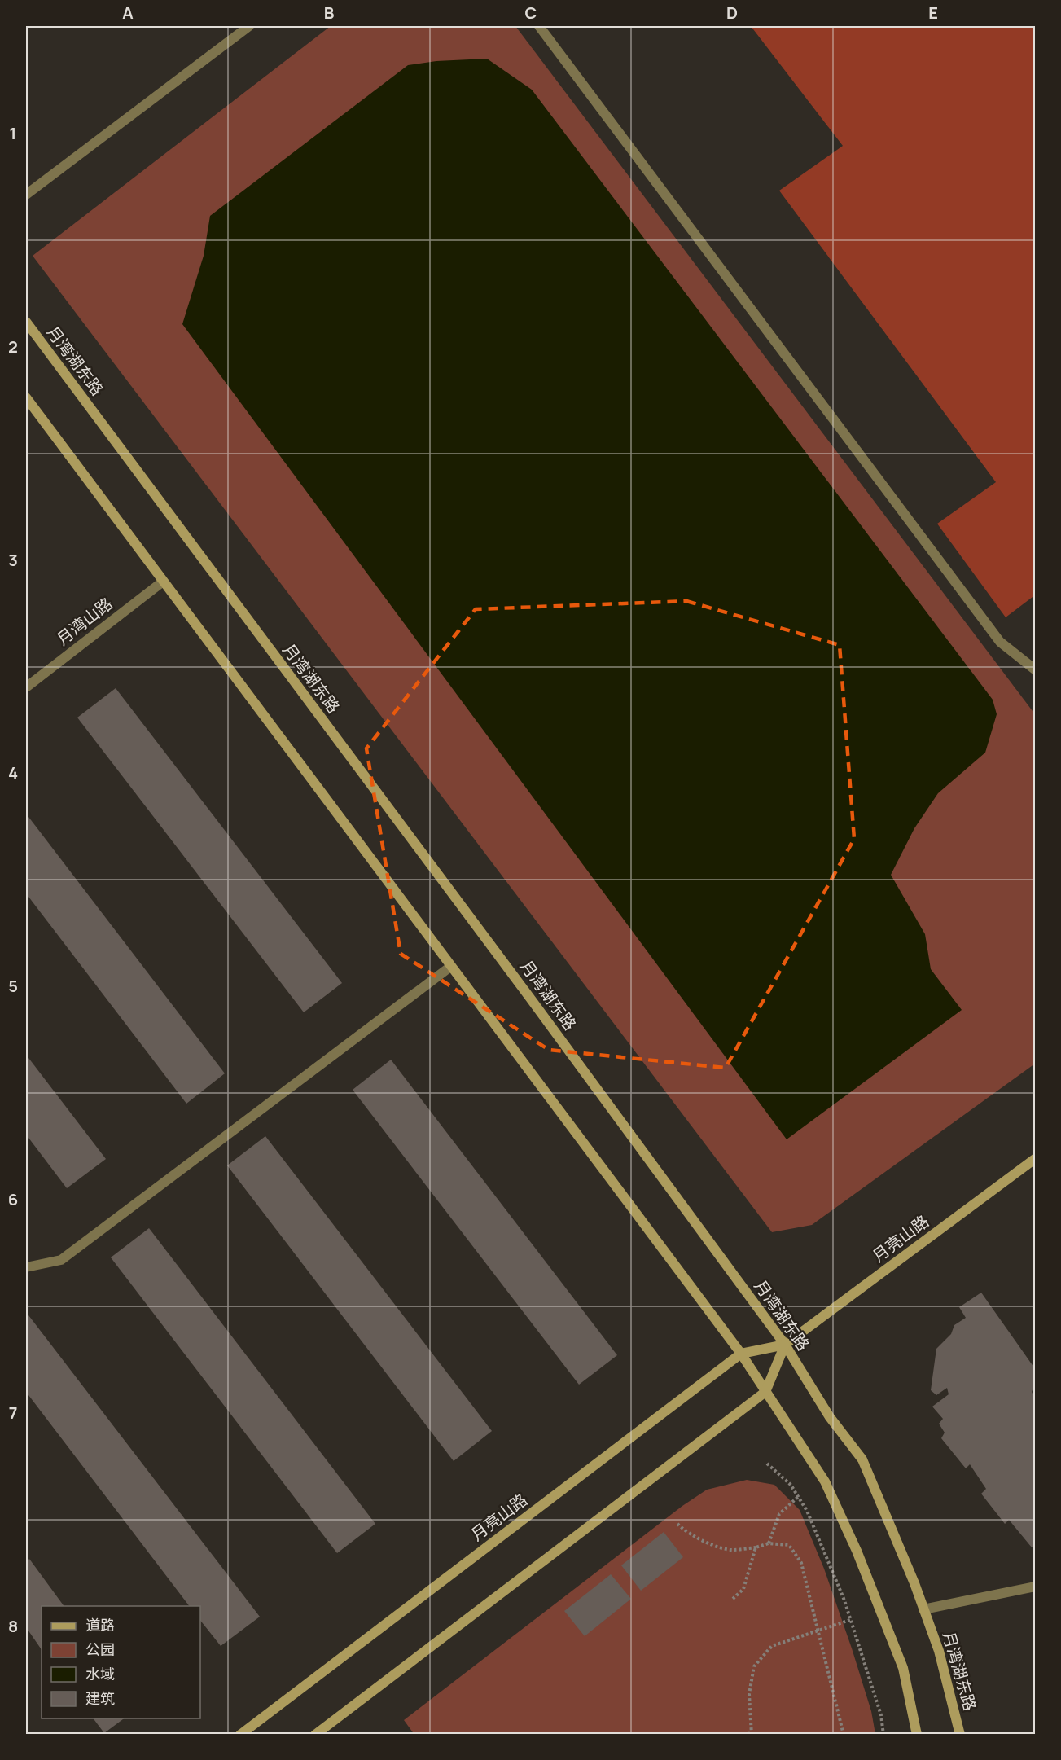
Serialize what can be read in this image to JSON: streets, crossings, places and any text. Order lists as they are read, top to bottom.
{
  "streets": {
    "street": ["月湾湖东路", "月湾山路", "月亮山路"]
  },
  "crossings": [
    ["月湾湖东路", "月亮山路"]
  ],
  "legend": [
    "道路",
    "公园",
    "水域",
    "建筑"
  ],
  "grid": {
    "columns": [
      "A",
      "B",
      "C",
      "D",
      "E"
    ],
    "rows": [
      "1",
      "2",
      "3",
      "4",
      "5",
      "6",
      "7",
      "8"
    ]
  }
}
